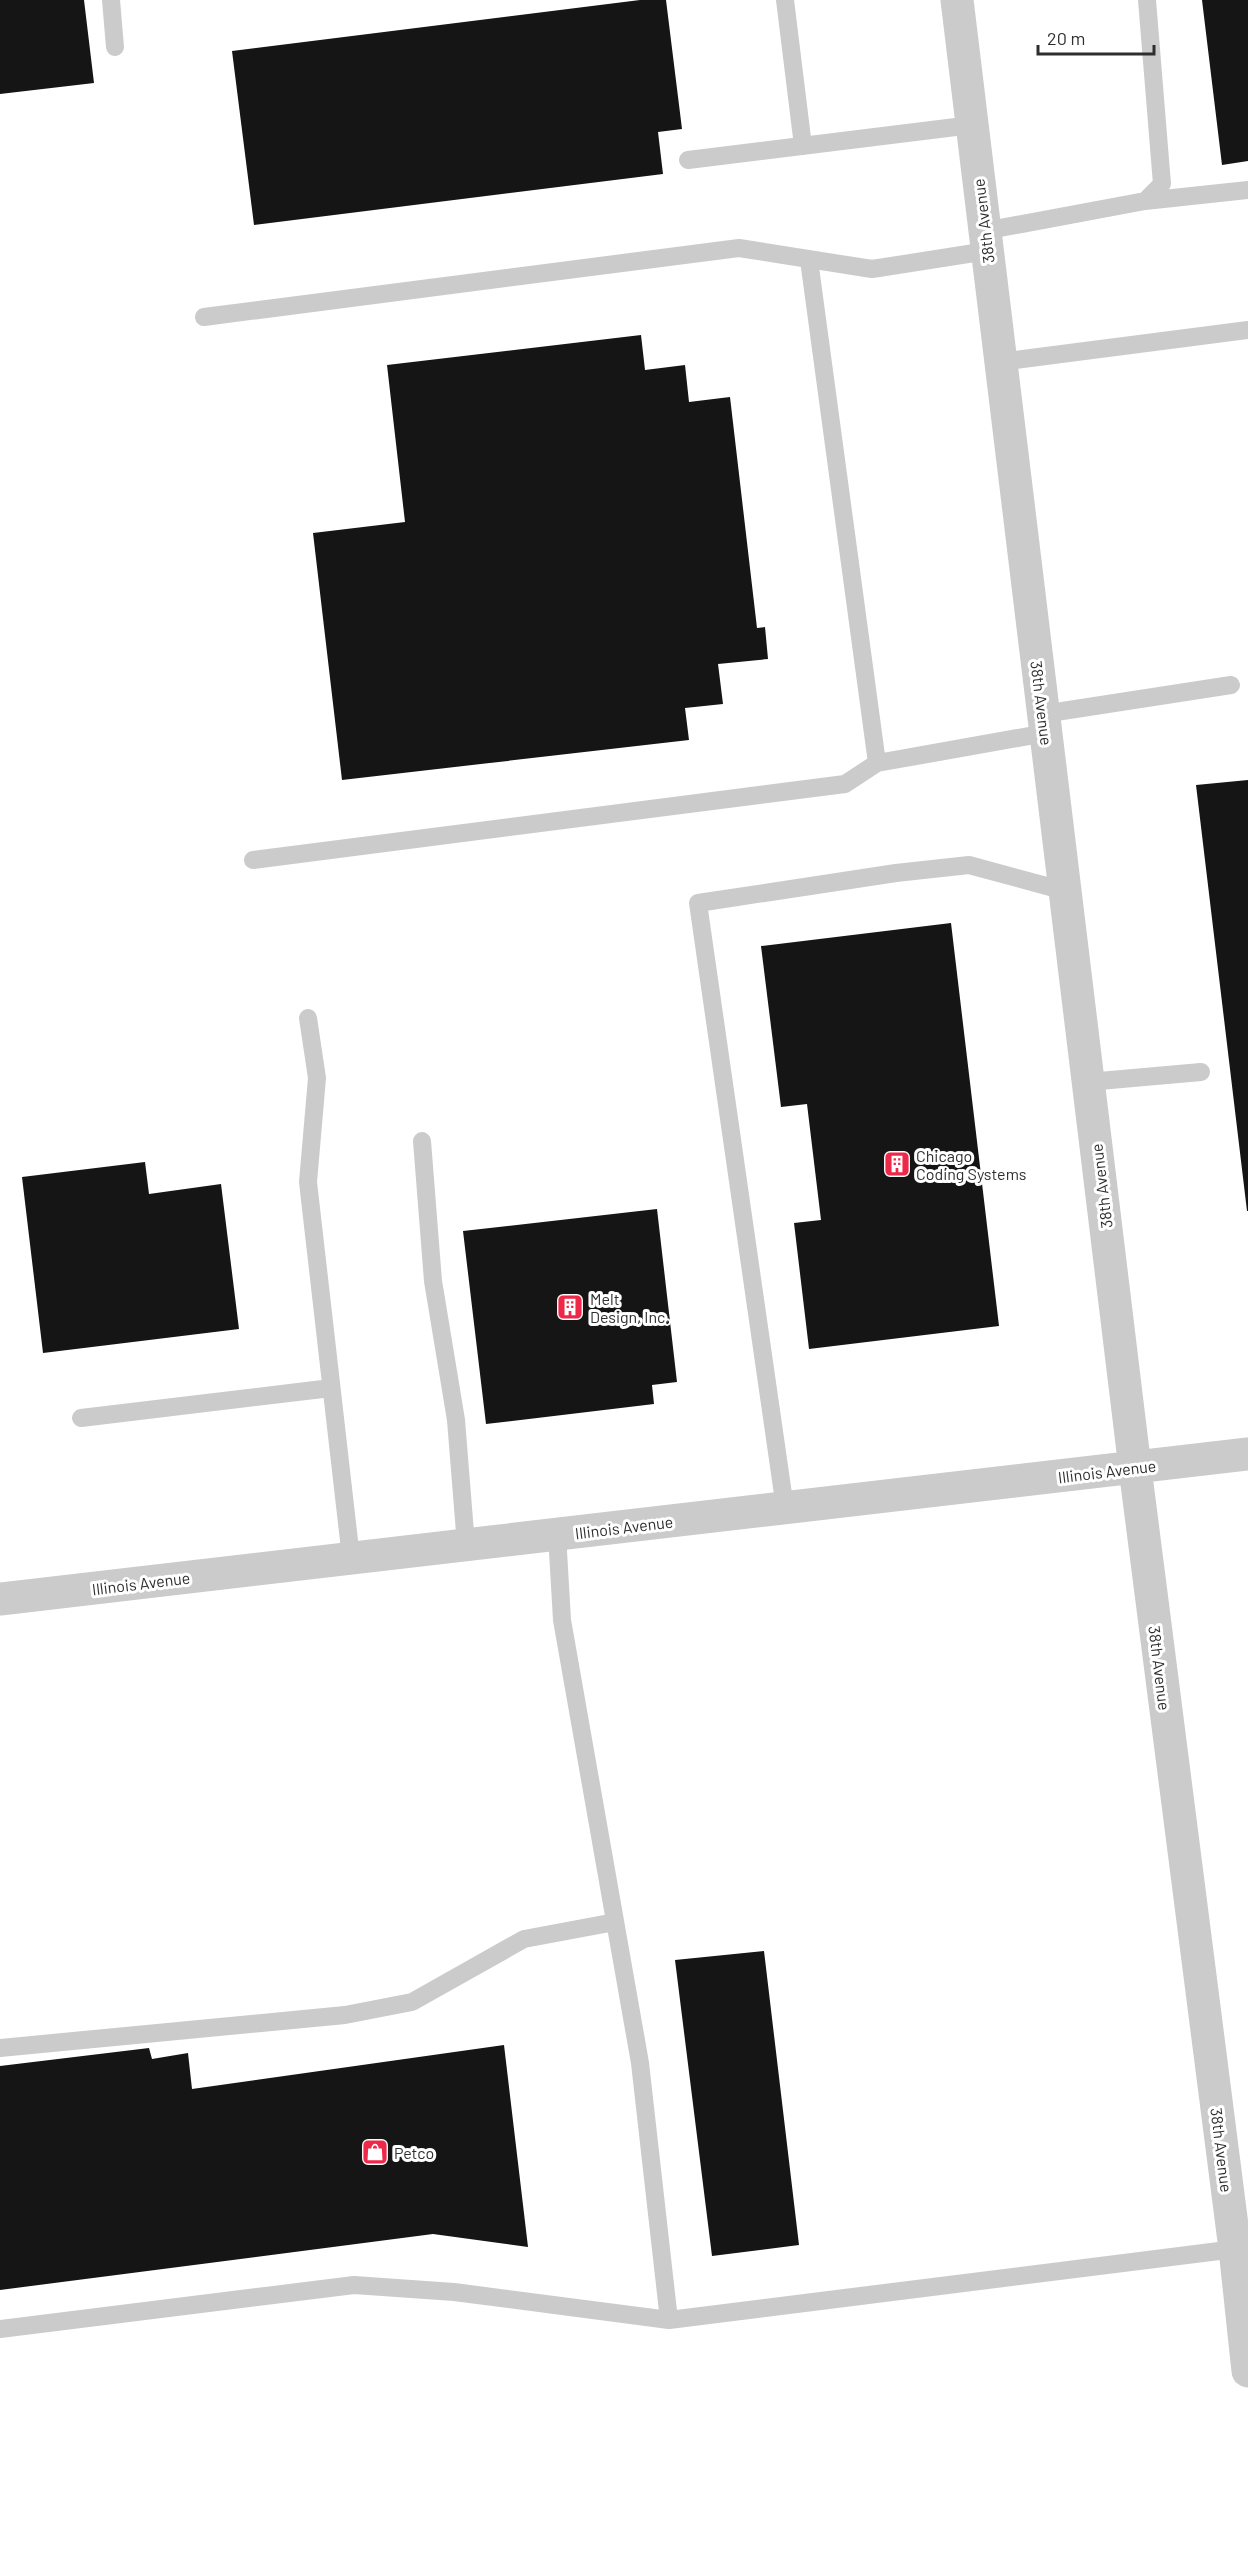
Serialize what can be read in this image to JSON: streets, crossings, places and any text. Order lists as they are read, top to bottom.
{
  "streets": {
    "street": ["38th Avenue", "Illinois Avenue"]
  },
  "crossings": [
    ["38th Avenue", "Illinois Avenue"]
  ],
  "places": {
    "building": ["Chicago Coding Systems", "Melt Design, Inc."],
    "shop": ["Petco"]
  },
  "scale_bar": "20 m"
}
